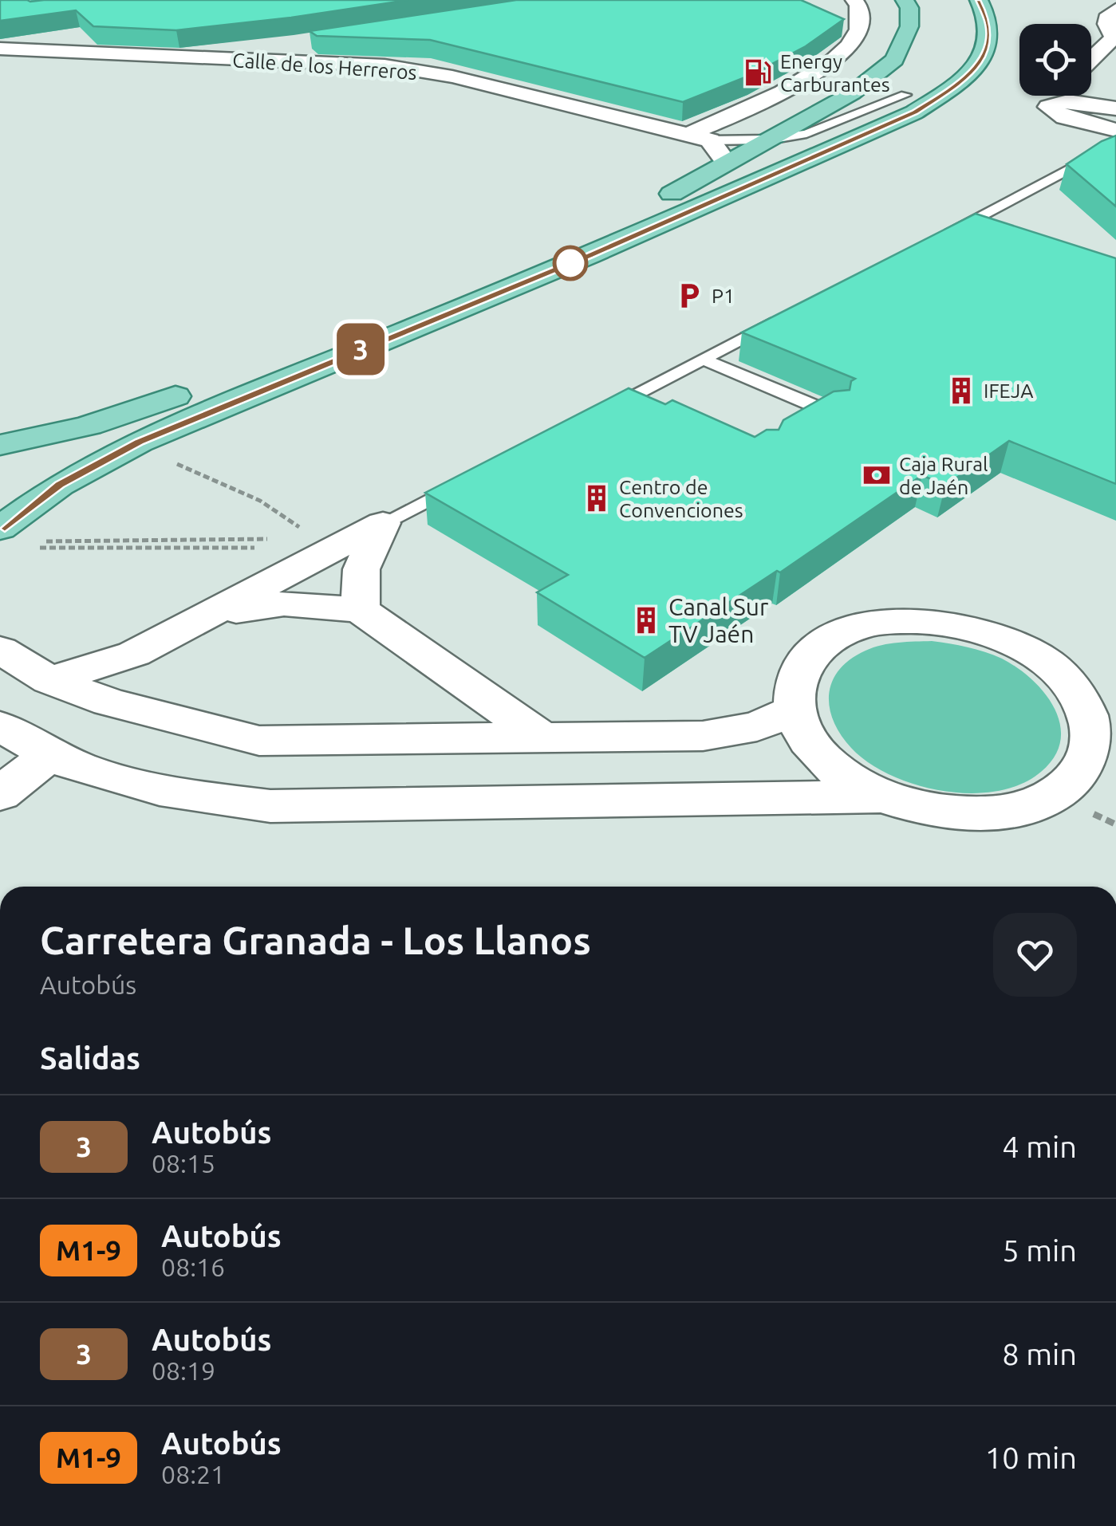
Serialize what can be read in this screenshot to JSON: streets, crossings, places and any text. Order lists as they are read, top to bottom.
{
  "streets": {
    "street": ["Calle de los Herreros"]
  },
  "places": {
    "fuel station": ["Energy Carburantes"],
    "parking": ["P1"],
    "building": ["IFEJA", "Centro de Convenciones", "Canal Sur TV Jaén"],
    "bank": ["Caja Rural de Jaén"]
  },
  "lines": ["bus line 3"],
  "page": {
    "on_map": "3",
    "heading": [
      ["Carretera Granada - Los Llanos", "Autobús"],
      "Salidas"
    ],
    "list": [
      {
        "mark": "3",
        "name": "Autobús",
        "note": "08:15",
        "value": "4 min"
      },
      {
        "mark": "M1-9",
        "name": "Autobús",
        "note": "08:16",
        "value": "5 min"
      },
      {
        "mark": "3",
        "name": "Autobús",
        "note": "08:19",
        "value": "8 min"
      },
      {
        "mark": "M1-9",
        "name": "Autobús",
        "note": "08:21",
        "value": "10 min"
      }
    ]
  }
}
